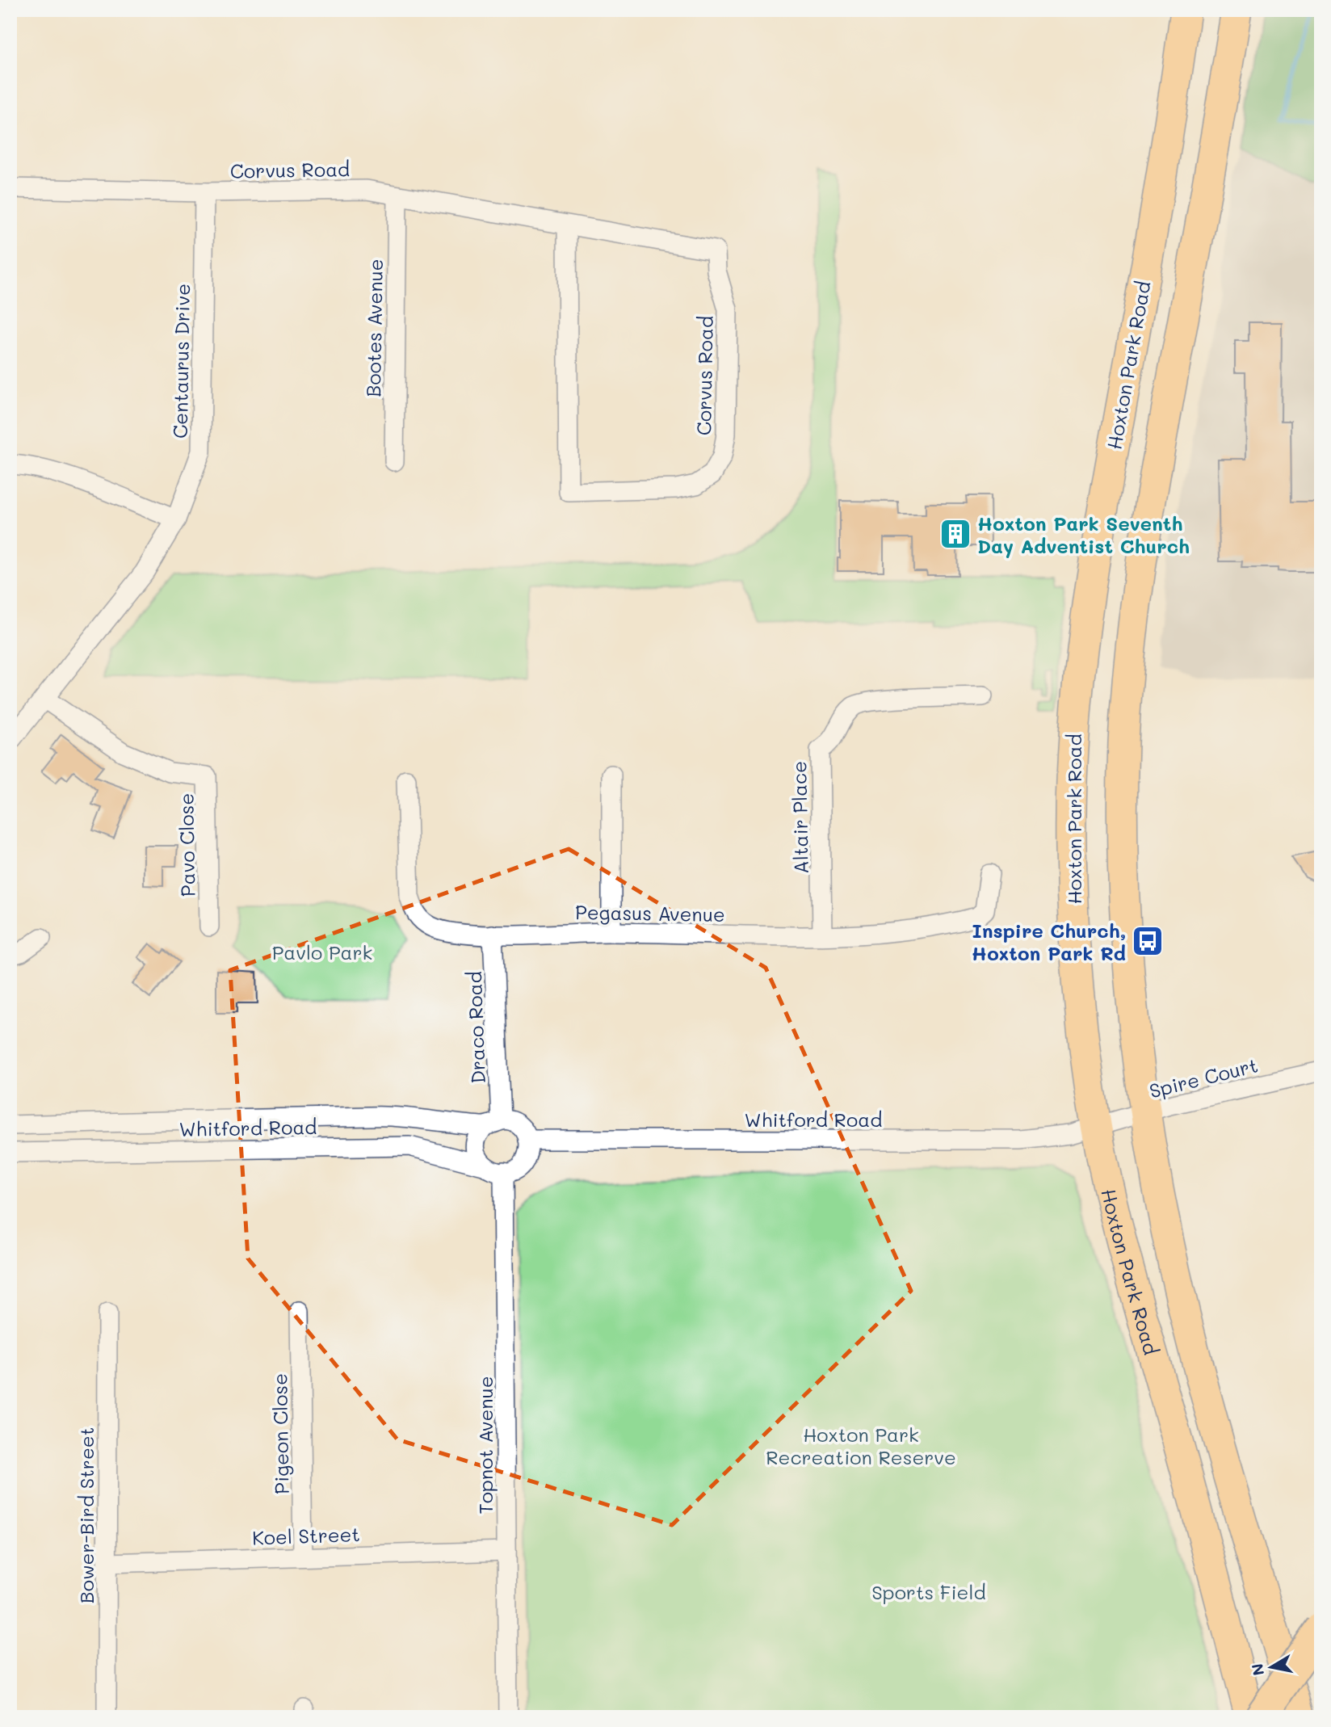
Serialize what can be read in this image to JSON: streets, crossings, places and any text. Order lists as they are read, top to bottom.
{
  "streets": {
    "main road": ["Hoxton Park Road"],
    "street": [
      "Corvus Road",
      "Bootes Avenue",
      "Centaurus Drive",
      "Altair Place",
      "Pavo Close",
      "Pegasus Avenue",
      "Draco Road",
      "Spire Court",
      "Whitford Road",
      "Pigeon Close",
      "Topnot Avenue",
      "Bower-Bird Street",
      "Koel Street"
    ]
  },
  "crossings": [
    ["Corvus Road", "Bootes Avenue"],
    ["Corvus Road", "Centaurus Drive"],
    ["Centaurus Drive", "Pavo Close"],
    ["Hoxton Park Road", "Spire Court"],
    ["Hoxton Park Road", "Whitford Road"],
    ["Altair Place", "Pegasus Avenue"],
    ["Pegasus Avenue", "Draco Road"],
    ["Draco Road", "Whitford Road"],
    ["Draco Road", "Topnot Avenue"],
    ["Spire Court", "Whitford Road"],
    ["Whitford Road", "Topnot Avenue"],
    ["Pigeon Close", "Koel Street"],
    ["Topnot Avenue", "Koel Street"],
    ["Bower-Bird Street", "Koel Street"]
  ],
  "parks": ["Pavlo Park", "Hoxton Park Recreation Reserve", "Sports Field"],
  "places": {
    "building": ["Hoxton Park Seventh Day Adventist Church"],
    "bus stop": ["Inspire Church, Hoxton Park Rd"]
  },
  "north": "left"
}
